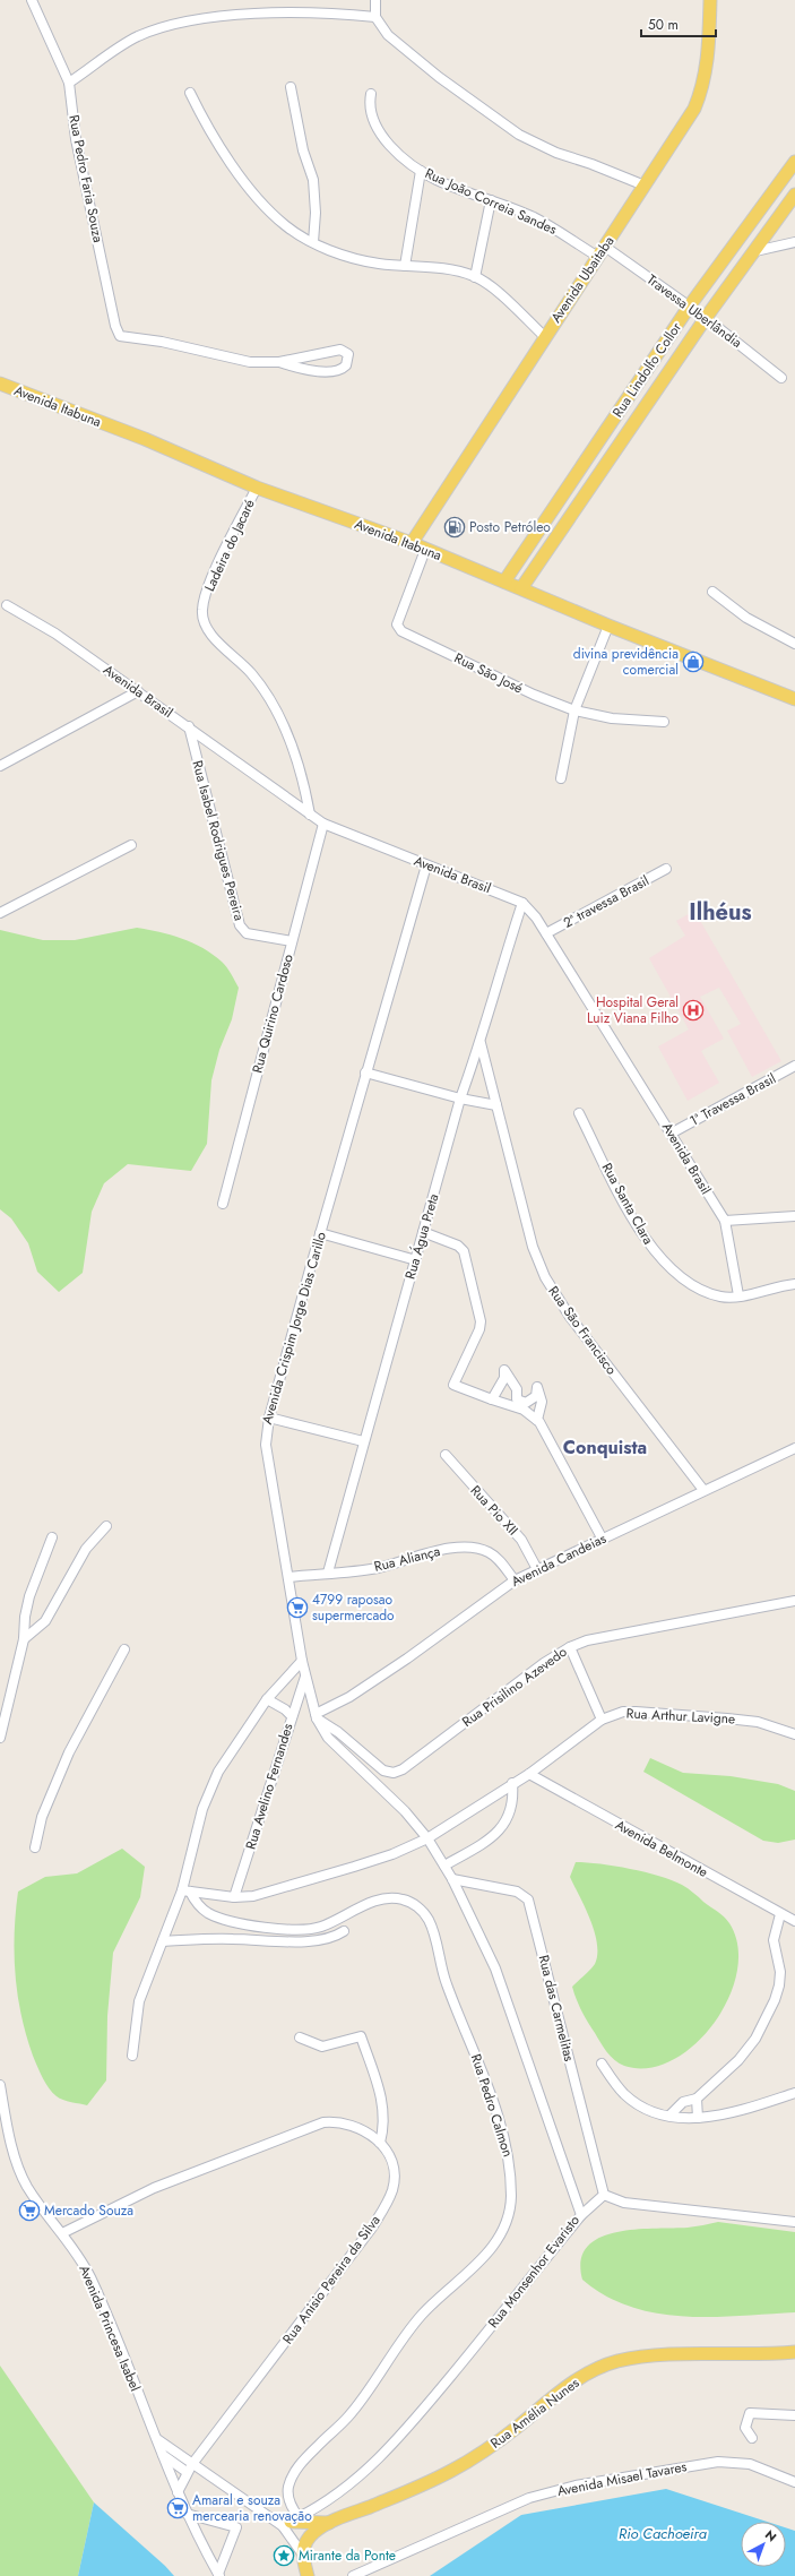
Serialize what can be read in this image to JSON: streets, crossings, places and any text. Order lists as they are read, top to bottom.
{
  "streets": {
    "main road": [
      "Avenida Ubaitaba",
      "Rua Lindolfo Collor",
      "Avenida Itabuna",
      "Rua Amélia Nunes"
    ],
    "street": [
      "Rua Pedro Faria Souza",
      "Rua João Correia Sandes",
      "Travessa Uberlândia",
      "Ladeira do Jacaré",
      "Rua São José",
      "Avenida Brasil",
      "Rua Isabel Rodrigues Pereira",
      "2ª travessa Brasil",
      "Rua Quirino Cardoso",
      "1ª Travessa Brasil",
      "Rua Santa Clara",
      "Rua Água Preta",
      "Avenida Crispim Jorge Dias Carillo",
      "Rua São Francisco",
      "Rua Pio XII",
      "Rua Aliança",
      "Avenida Candeias",
      "Rua Prisilino Azevedo",
      "Rua Arthur Lavigne",
      "Rua Avelino Fernandes",
      "Avenida Belmonte",
      "Rua das Carmelitas",
      "Rua Pedro Calmon",
      "Rua Monsenhor Evaristo",
      "Rua Anisio Pereira da Silva",
      "Avenida Princesa Isabel",
      "Avenida Misael Tavares"
    ]
  },
  "crossings": [
    ["Rua João Correia Sandes", "Avenida Ubaitaba"],
    ["Rua João Correia Sandes", "Travessa Uberlândia"],
    ["Avenida Ubaitaba", "Travessa Uberlândia"],
    ["Avenida Ubaitaba", "Avenida Itabuna"],
    ["Travessa Uberlândia", "Rua Lindolfo Collor"],
    ["Rua Lindolfo Collor", "Avenida Itabuna"],
    ["Avenida Itabuna", "Ladeira do Jacaré"],
    ["Avenida Itabuna", "Rua São José"],
    ["Ladeira do Jacaré", "Avenida Brasil"],
    ["Avenida Brasil", "Rua Isabel Rodrigues Pereira"],
    ["Avenida Brasil", "2ª travessa Brasil"],
    ["Avenida Brasil", "Rua Quirino Cardoso"],
    ["Avenida Brasil", "1ª Travessa Brasil"],
    ["Avenida Brasil", "Rua Água Preta"],
    ["Avenida Brasil", "Avenida Crispim Jorge Dias Carillo"],
    ["Rua Isabel Rodrigues Pereira", "Rua Quirino Cardoso"],
    ["Rua Água Preta", "Rua São Francisco"],
    ["Rua Água Preta", "Rua Aliança"],
    ["Avenida Crispim Jorge Dias Carillo", "Rua Aliança"],
    ["Avenida Crispim Jorge Dias Carillo", "Avenida Candeias"],
    ["Avenida Crispim Jorge Dias Carillo", "Rua Prisilino Azevedo"],
    ["Avenida Crispim Jorge Dias Carillo", "Rua Arthur Lavigne"],
    ["Avenida Crispim Jorge Dias Carillo", "Rua Avelino Fernandes"],
    ["Avenida Crispim Jorge Dias Carillo", "Rua Monsenhor Evaristo"],
    ["Rua São Francisco", "Avenida Candeias"],
    ["Rua Pio XII", "Avenida Candeias"],
    ["Rua Aliança", "Avenida Candeias"],
    ["Avenida Candeias", "Rua Prisilino Azevedo"],
    ["Rua Arthur Lavigne", "Avenida Belmonte"],
    ["Rua Arthur Lavigne", "Rua Monsenhor Evaristo"],
    ["Rua das Carmelitas", "Rua Monsenhor Evaristo"],
    ["Rua Pedro Calmon", "Rua Monsenhor Evaristo"],
    ["Rua Anisio Pereira da Silva", "Avenida Princesa Isabel"]
  ],
  "districts": ["Ilhéus", "Conquista"],
  "water": ["Rio Cachoeira"],
  "places": {
    "fuel station": ["Posto Petróleo"],
    "shop": ["divina previdência comercial"],
    "hospital": ["Hospital Geral Luiz Viana Filho"],
    "supermarket": ["4799 raposao supermercado", "Mercado Souza", "Amaral e souza mercearia renovação"],
    "place": ["Mirante da Ponte"]
  },
  "scale_bar": "50 m",
  "north": "top right"
}
